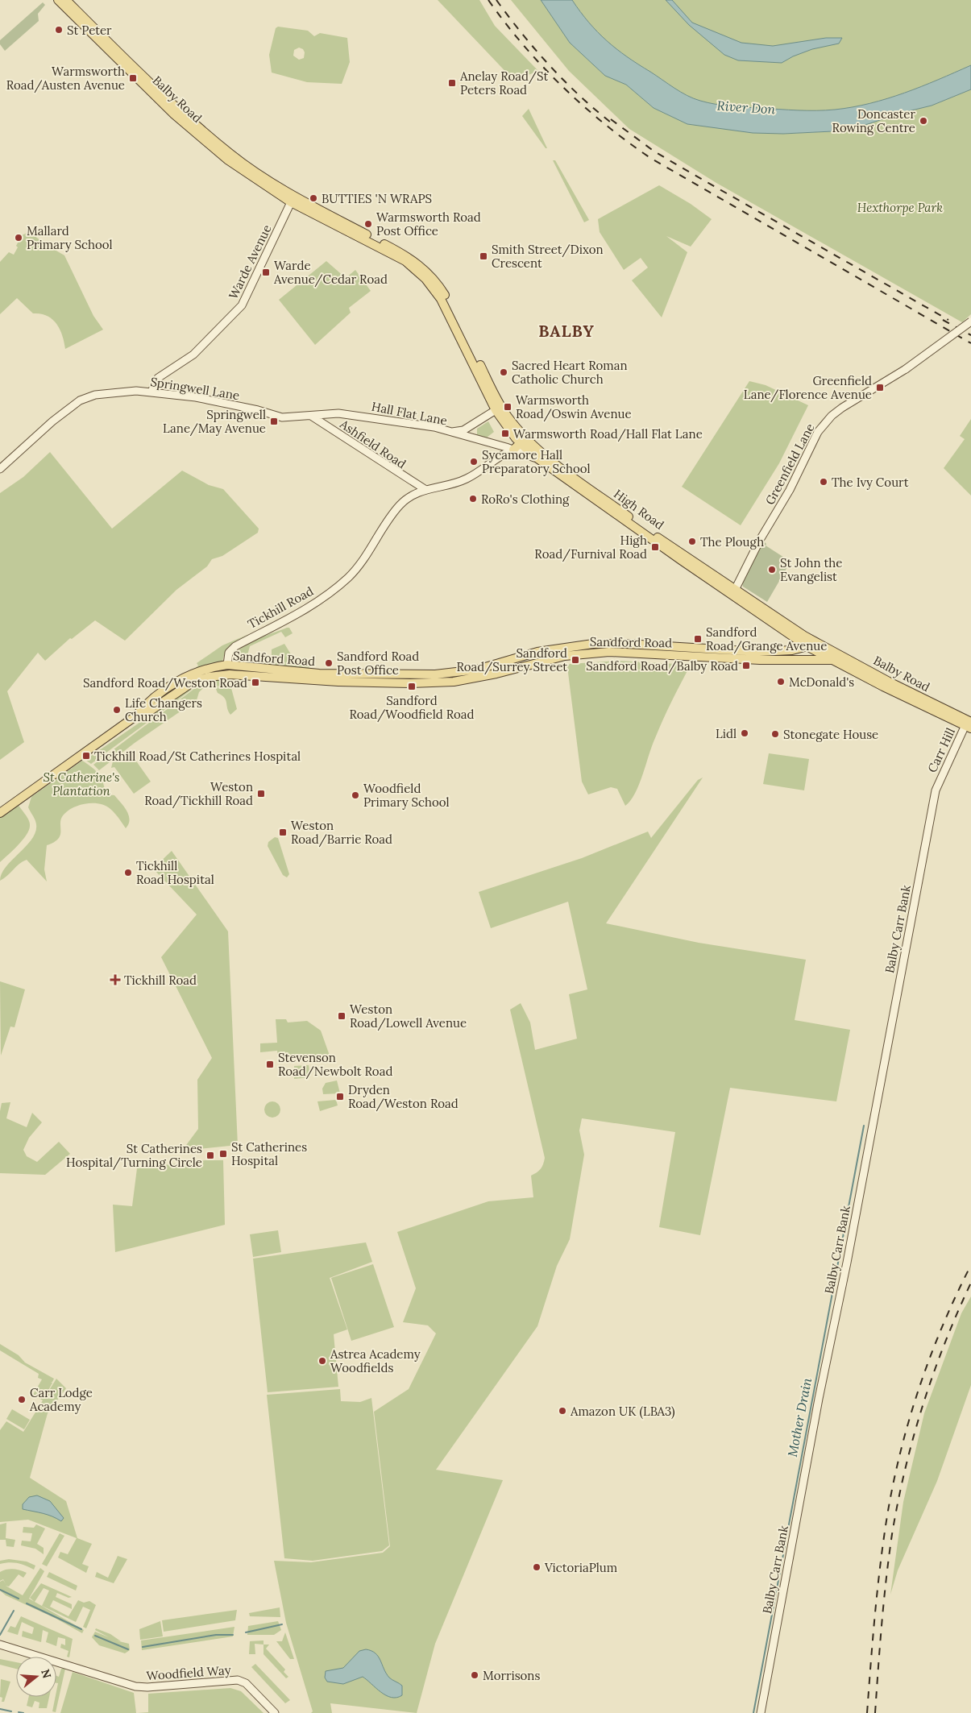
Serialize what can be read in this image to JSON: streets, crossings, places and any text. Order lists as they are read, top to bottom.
{
  "streets": {
    "main road": ["Balby Road", "High Road", "Sandford Road"],
    "street": [
      "Warde Avenue",
      "Springwell Lane",
      "Hall Flat Lane",
      "Ashfield Road",
      "Greenfield Lane",
      "Tickhill Road",
      "Carr Hill",
      "Balby Carr Bank",
      "Woodfield Way"
    ]
  },
  "crossings": [
    ["Balby Road", "Warde Avenue"],
    ["Balby Road", "High Road"],
    ["Balby Road", "Sandford Road"],
    ["Balby Road", "Carr Hill"],
    ["Warde Avenue", "Springwell Lane"],
    ["Springwell Lane", "Hall Flat Lane"],
    ["Springwell Lane", "Ashfield Road"],
    ["Hall Flat Lane", "Tickhill Road"],
    ["Ashfield Road", "Tickhill Road"],
    ["Greenfield Lane", "High Road"],
    ["High Road", "Sandford Road"],
    ["Tickhill Road", "Sandford Road"],
    ["Carr Hill", "Balby Carr Bank"]
  ],
  "districts": ["BALBY"],
  "water": ["River Don", "Mother Drain"],
  "parks": ["Hexthorpe Park", "St Catherine's Plantation"],
  "places": {
    "other": [
      "St Peter",
      "Doncaster Rowing Centre",
      "BUTTIES 'N WRAPS",
      "Warmsworth Road Post Office",
      "Mallard Primary School",
      "Sacred Heart Roman Catholic Church",
      "Sycamore Hall Preparatory School",
      "The Ivy Court",
      "RoRo's Clothing",
      "The Plough",
      "St John the Evangelist",
      "Sandford Road Post Office",
      "McDonald's",
      "Life Changers Church",
      "Lidl",
      "Stonegate House",
      "Woodfield Primary School",
      "Tickhill Road Hospital",
      "Astrea Academy Woodfields",
      "Carr Lodge Academy",
      "Amazon UK (LBA3)",
      "VictoriaPlum",
      "Morrisons"
    ],
    "transit": [
      "Warmsworth Road/Austen Avenue",
      "Anelay Road/St Peters Road",
      "Smith Street/Dixon Crescent",
      "Warde Avenue/Cedar Road",
      "Greenfield Lane/Florence Avenue",
      "Warmsworth Road/Oswin Avenue",
      "Springwell Lane/May Avenue",
      "Warmsworth Road/Hall Flat Lane",
      "High Road/Furnival Road",
      "Sandford Road/Grange Avenue",
      "Sandford Road/Surrey Street",
      "Sandford Road/Balby Road",
      "Sandford Road/Weston Road",
      "Sandford Road/Woodfield Road",
      "Tickhill Road/St Catherines Hospital",
      "Weston Road/Tickhill Road",
      "Weston Road/Barrie Road",
      "Weston Road/Lowell Avenue",
      "Stevenson Road/Newbolt Road",
      "Dryden Road/Weston Road",
      "St Catherines Hospital",
      "St Catherines Hospital/Turning Circle"
    ],
    "health": ["Tickhill Road"]
  },
  "north": "right"
}
